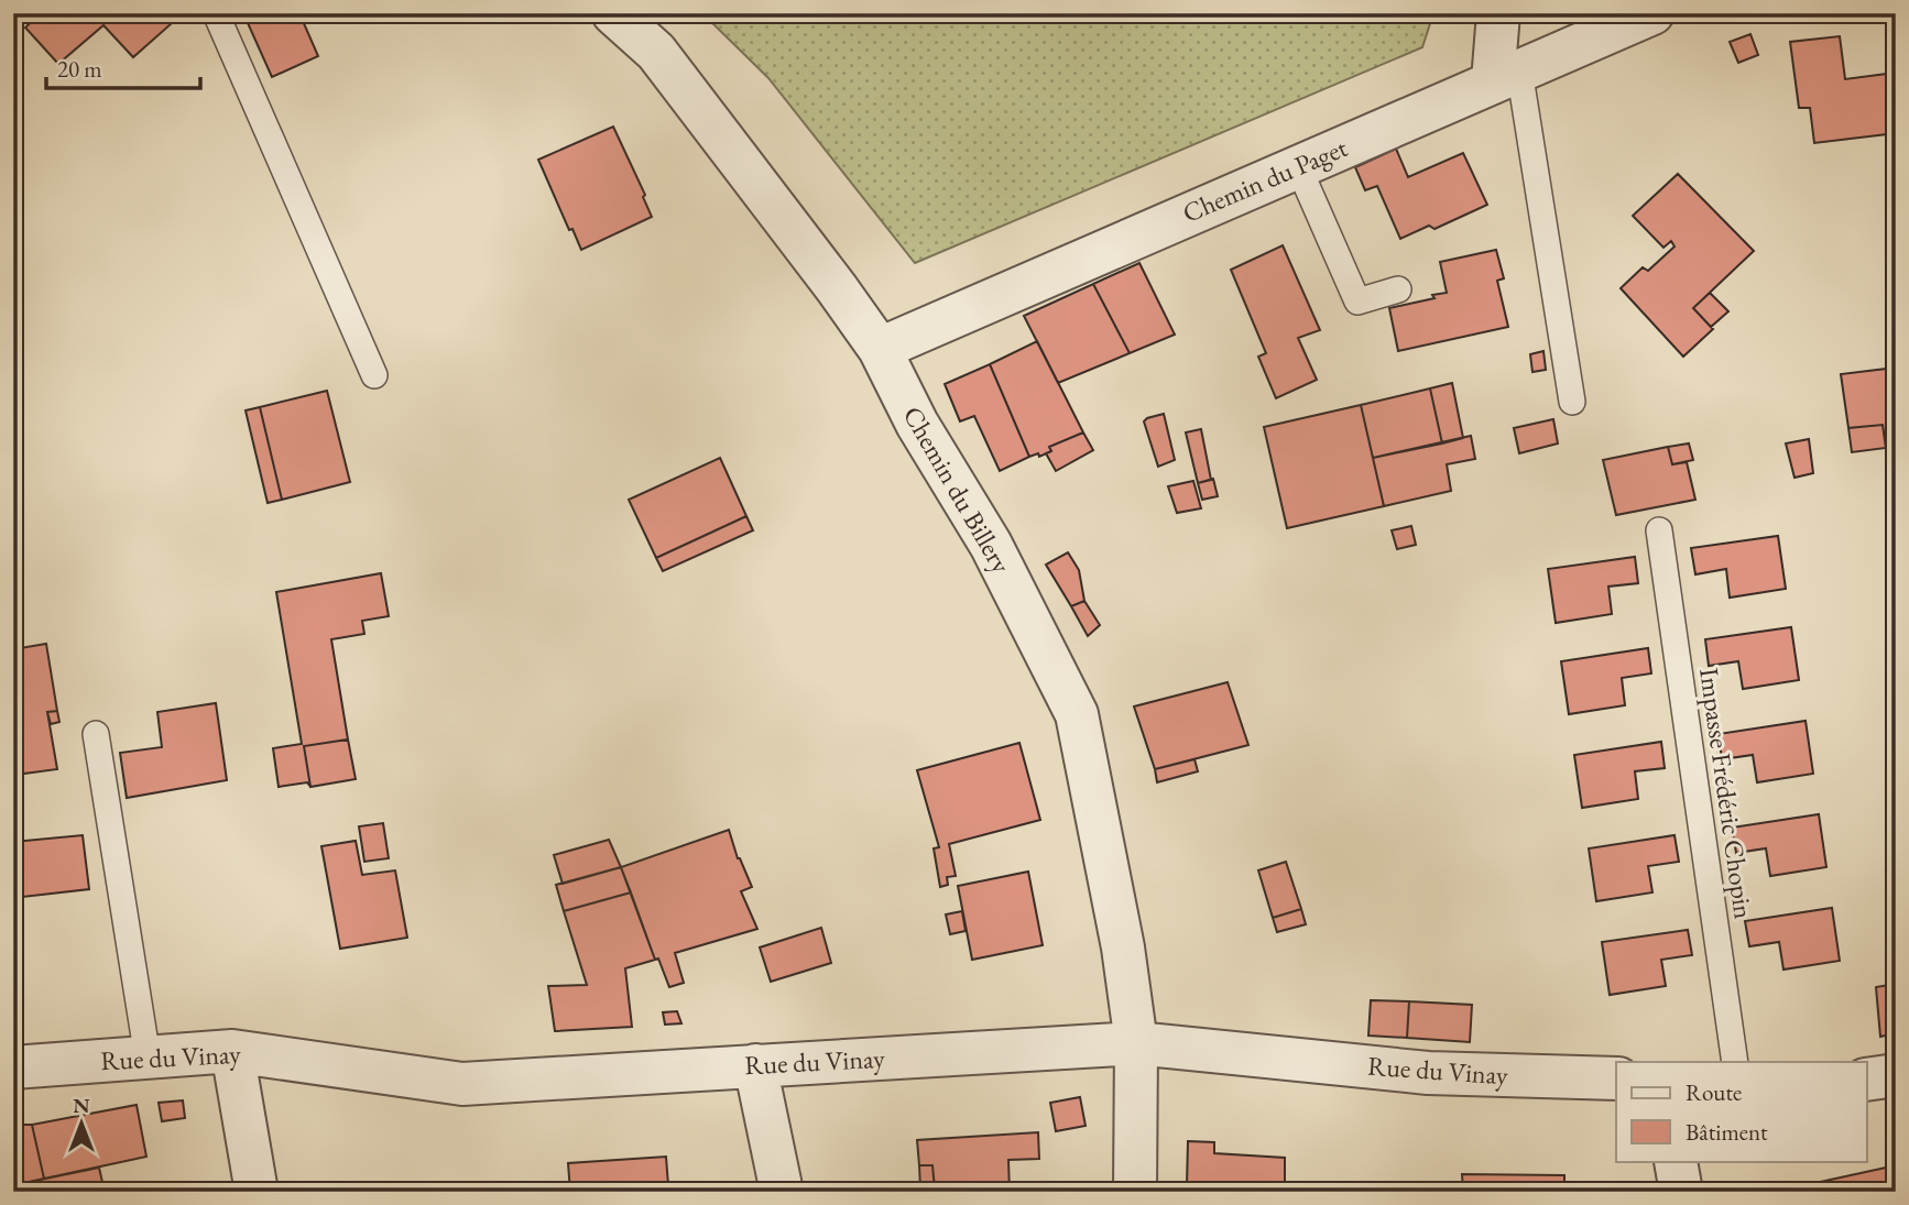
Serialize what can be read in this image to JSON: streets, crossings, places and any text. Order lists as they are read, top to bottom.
{
  "streets": {
    "street": ["Chemin du Paget", "Chemin du Billery", "Rue du Vinay"],
    "lane": ["Impasse Frédéric Chopin"]
  },
  "crossings": [
    ["Chemin du Paget", "Chemin du Billery"],
    ["Chemin du Billery", "Rue du Vinay"]
  ],
  "legend": ["Route", "Bâtiment"],
  "scale_bar": "20 m",
  "north": "top"
}
